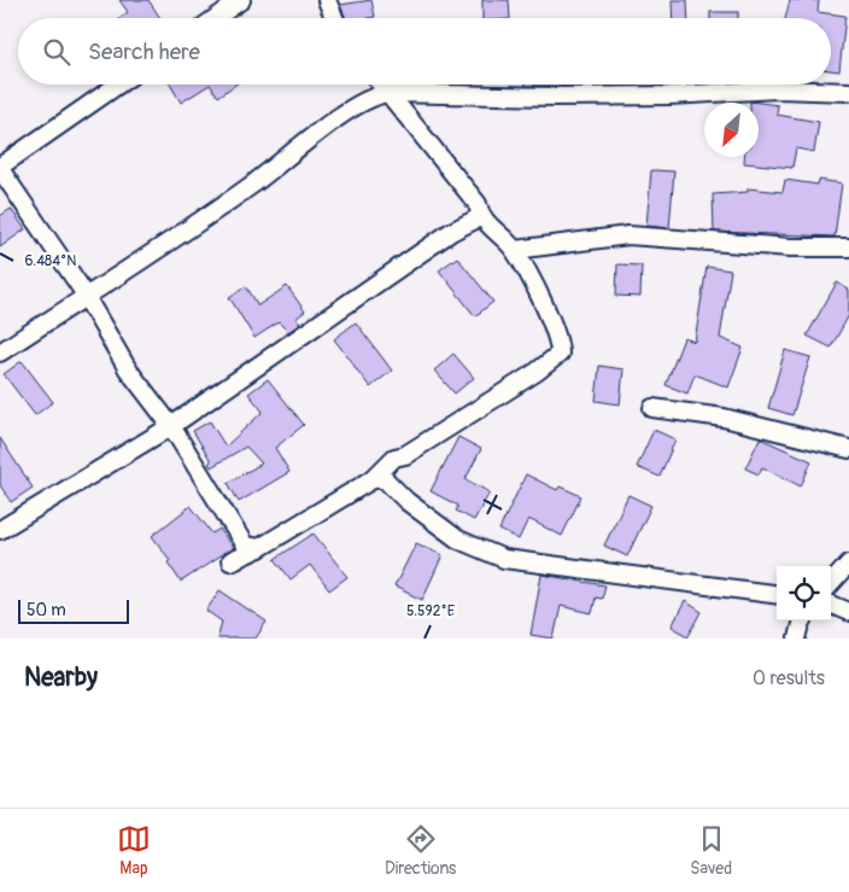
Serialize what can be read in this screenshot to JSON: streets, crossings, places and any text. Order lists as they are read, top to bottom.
{
  "scale_bar": "50 m",
  "north": "bottom left",
  "page": {
    "search": "Search here",
    "scale": "50 m",
    "heading": ["Nearby", "0 results"],
    "nav": ["Map", "Directions", "Saved"]
  },
  "coordinates": ["6.484°N", "5.592°E"]
}
